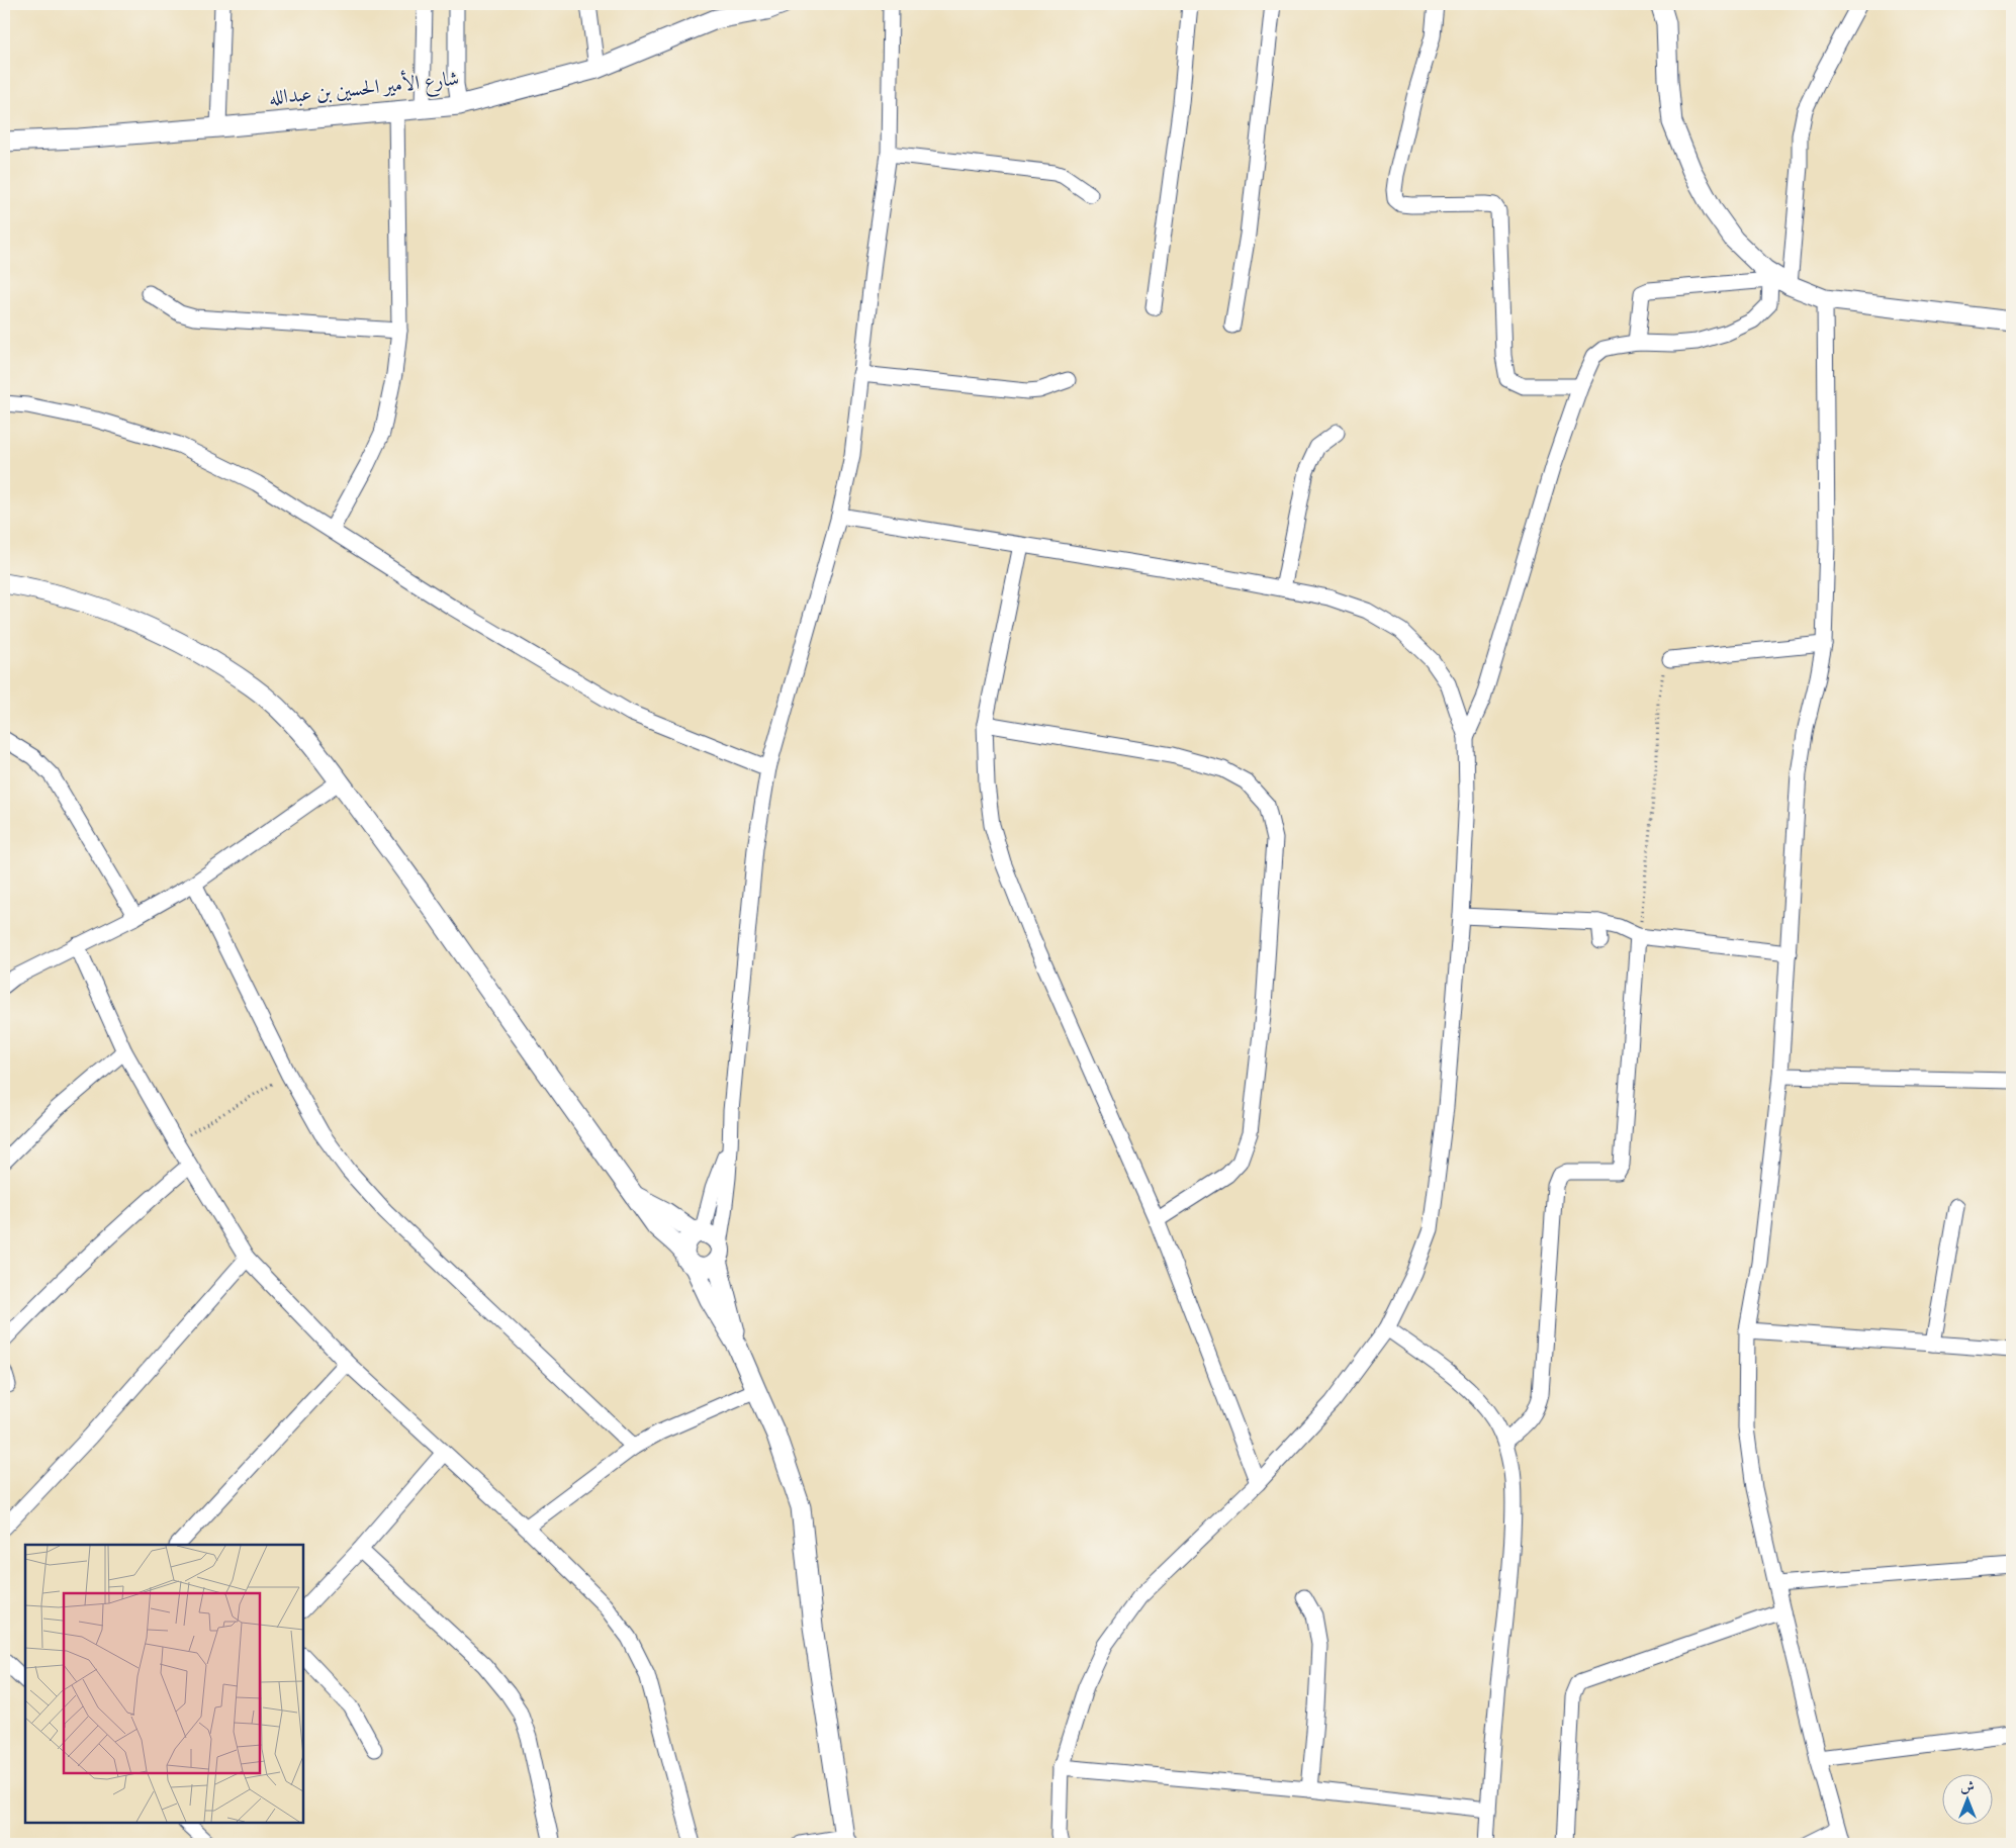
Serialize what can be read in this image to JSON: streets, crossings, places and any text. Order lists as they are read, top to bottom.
{
  "streets": {
    "street": ["شارع الأمير الحسين بن عبدالله"]
  },
  "north": "top"
}
